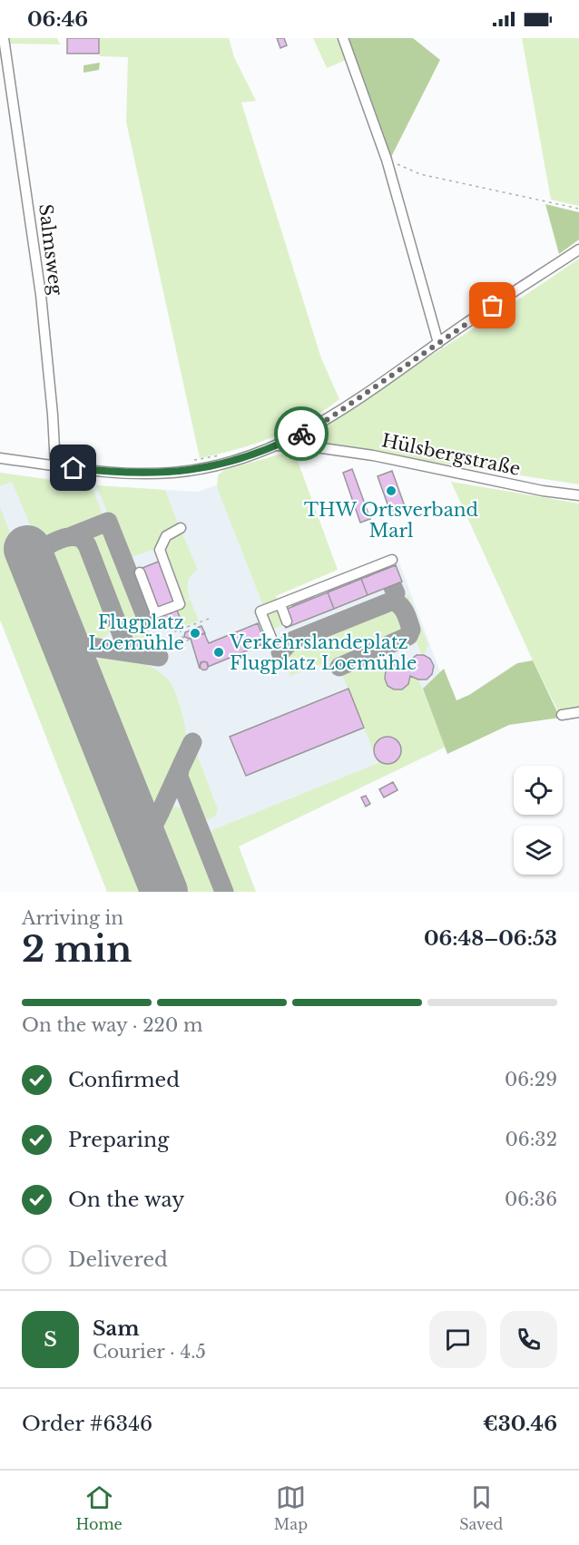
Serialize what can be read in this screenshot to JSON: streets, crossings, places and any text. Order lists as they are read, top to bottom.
{
  "streets": {
    "street": ["Salmsweg", "Hülsbergstraße"]
  },
  "places": ["THW Ortsverband Marl", "Flugplatz Loemühle", "Verkehrslandeplatz Flugplatz Loemühle"],
  "page": {
    "status": "06:46",
    "heading": ["2 min", "Arriving in", "06:48–06:53"],
    "panel": [
      "Sam",
      "Courier · 4.5",
      "Order #6346",
      "€30.46"
    ],
    "bar": "On the way · 220 m",
    "list": [
      ["Confirmed", "06:29"],
      ["Preparing", "06:32"],
      ["On the way", "06:36"],
      "Delivered"
    ],
    "round": "S",
    "tabs": ["Home", "Map", "Saved"]
  }
}
